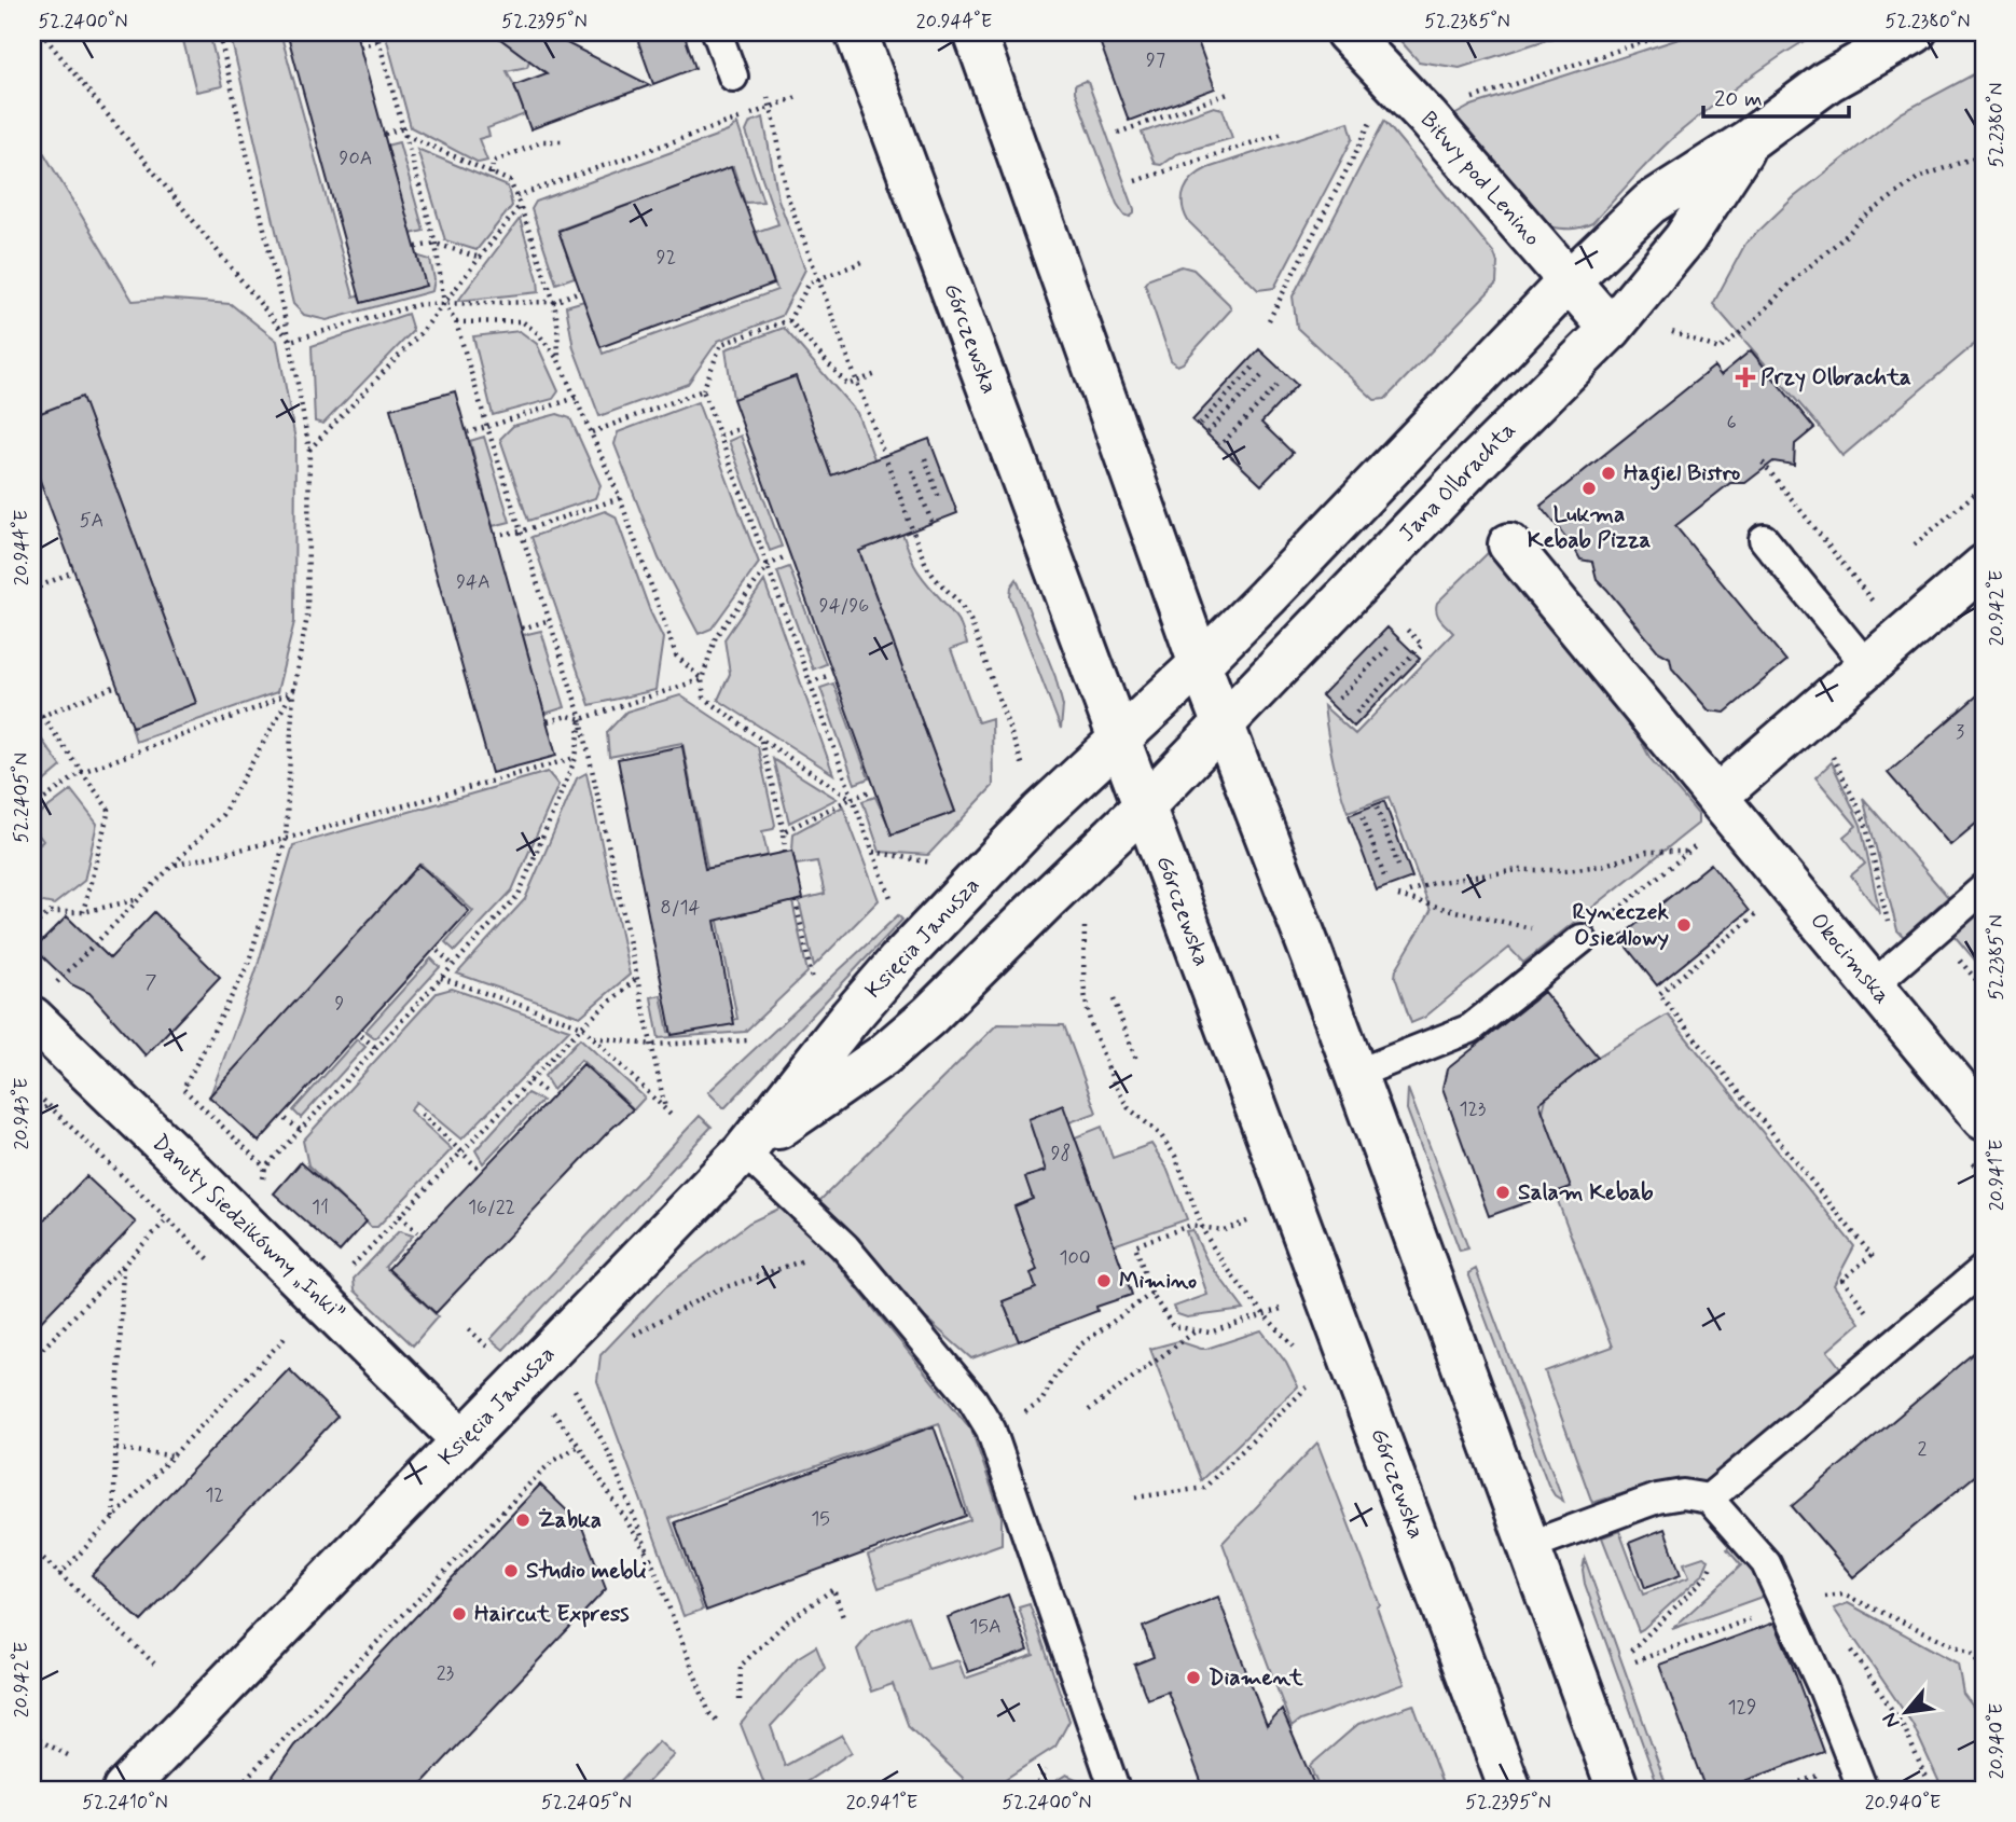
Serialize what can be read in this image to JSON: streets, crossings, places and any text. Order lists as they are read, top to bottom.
{
  "streets": {
    "street": [
      "Bitwy pod Lenino",
      "Górczewska",
      "Jana Olbrachta",
      "Księcia Janusza",
      "Okocimska",
      "Danuty Siedzikówny „Inki”"
    ]
  },
  "crossings": [
    ["Bitwy pod Lenino", "Jana Olbrachta"],
    ["Górczewska", "Jana Olbrachta"],
    ["Górczewska", "Księcia Janusza"],
    ["Jana Olbrachta", "Księcia Janusza"],
    ["Księcia Janusza", "Danuty Siedzikówny „Inki”"]
  ],
  "places": {
    "health": ["Przy Olbrachta"],
    "other": [
      "Hagiel Bistro",
      "Lukma Kebab Pizza",
      "Ryneczek Osiedlowy",
      "Salam Kebab",
      "Mimino",
      "Żabka",
      "Studio mebli",
      "Haircut Express",
      "Diament"
    ]
  },
  "house_numbers": [
    "97",
    "90A",
    "92",
    "6",
    "5A",
    "94A",
    "94/96",
    "3",
    "8/14",
    "7",
    "9",
    "123",
    "98",
    "11",
    "16/22",
    "100",
    "2",
    "12",
    "15",
    "15A",
    "23",
    "129"
  ],
  "scale_bar": "20 m",
  "north": "bottom left",
  "coordinates": [
    "52.2400°N",
    "52.2395°N",
    "20.944°E",
    "52.2385°N",
    "52.2380°N",
    "20.942°E",
    "52.2405°N",
    "20.943°E",
    "20.941°E",
    "20.940°E",
    "52.2410°N"
  ]
}
